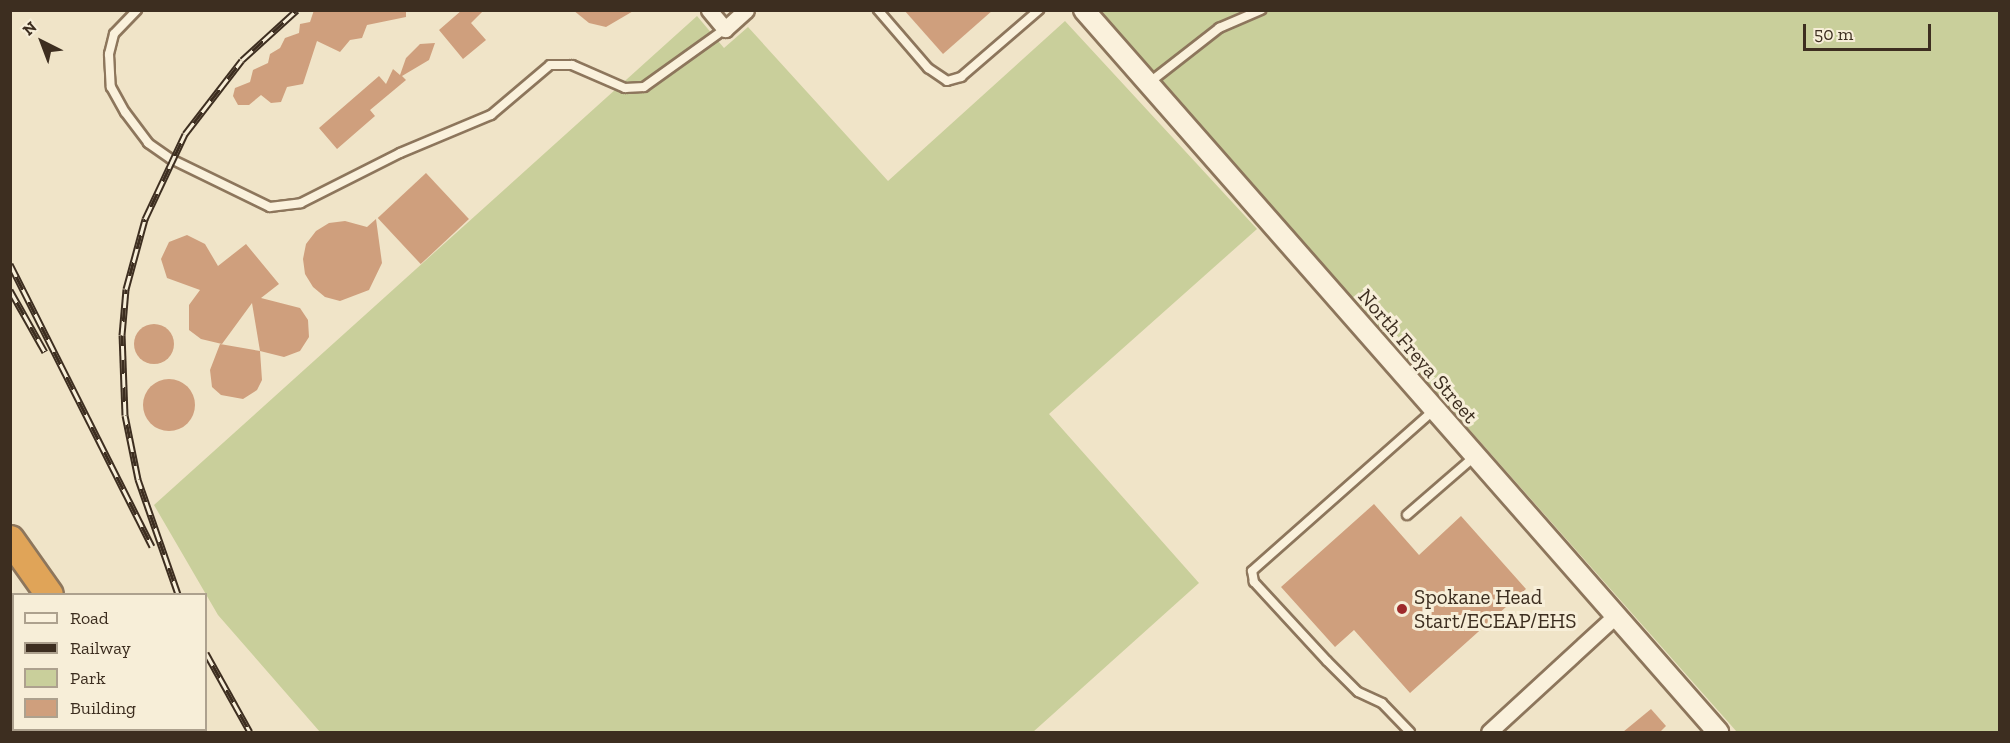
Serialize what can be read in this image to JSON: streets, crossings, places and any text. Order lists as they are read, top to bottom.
{
  "streets": {
    "street": ["North Freya Street"]
  },
  "places": ["Spokane Head Start/ECEAP/EHS"],
  "legend": [
    "Road",
    "Railway",
    "Park",
    "Building"
  ],
  "scale_bar": "50 m",
  "north": "top left"
}
